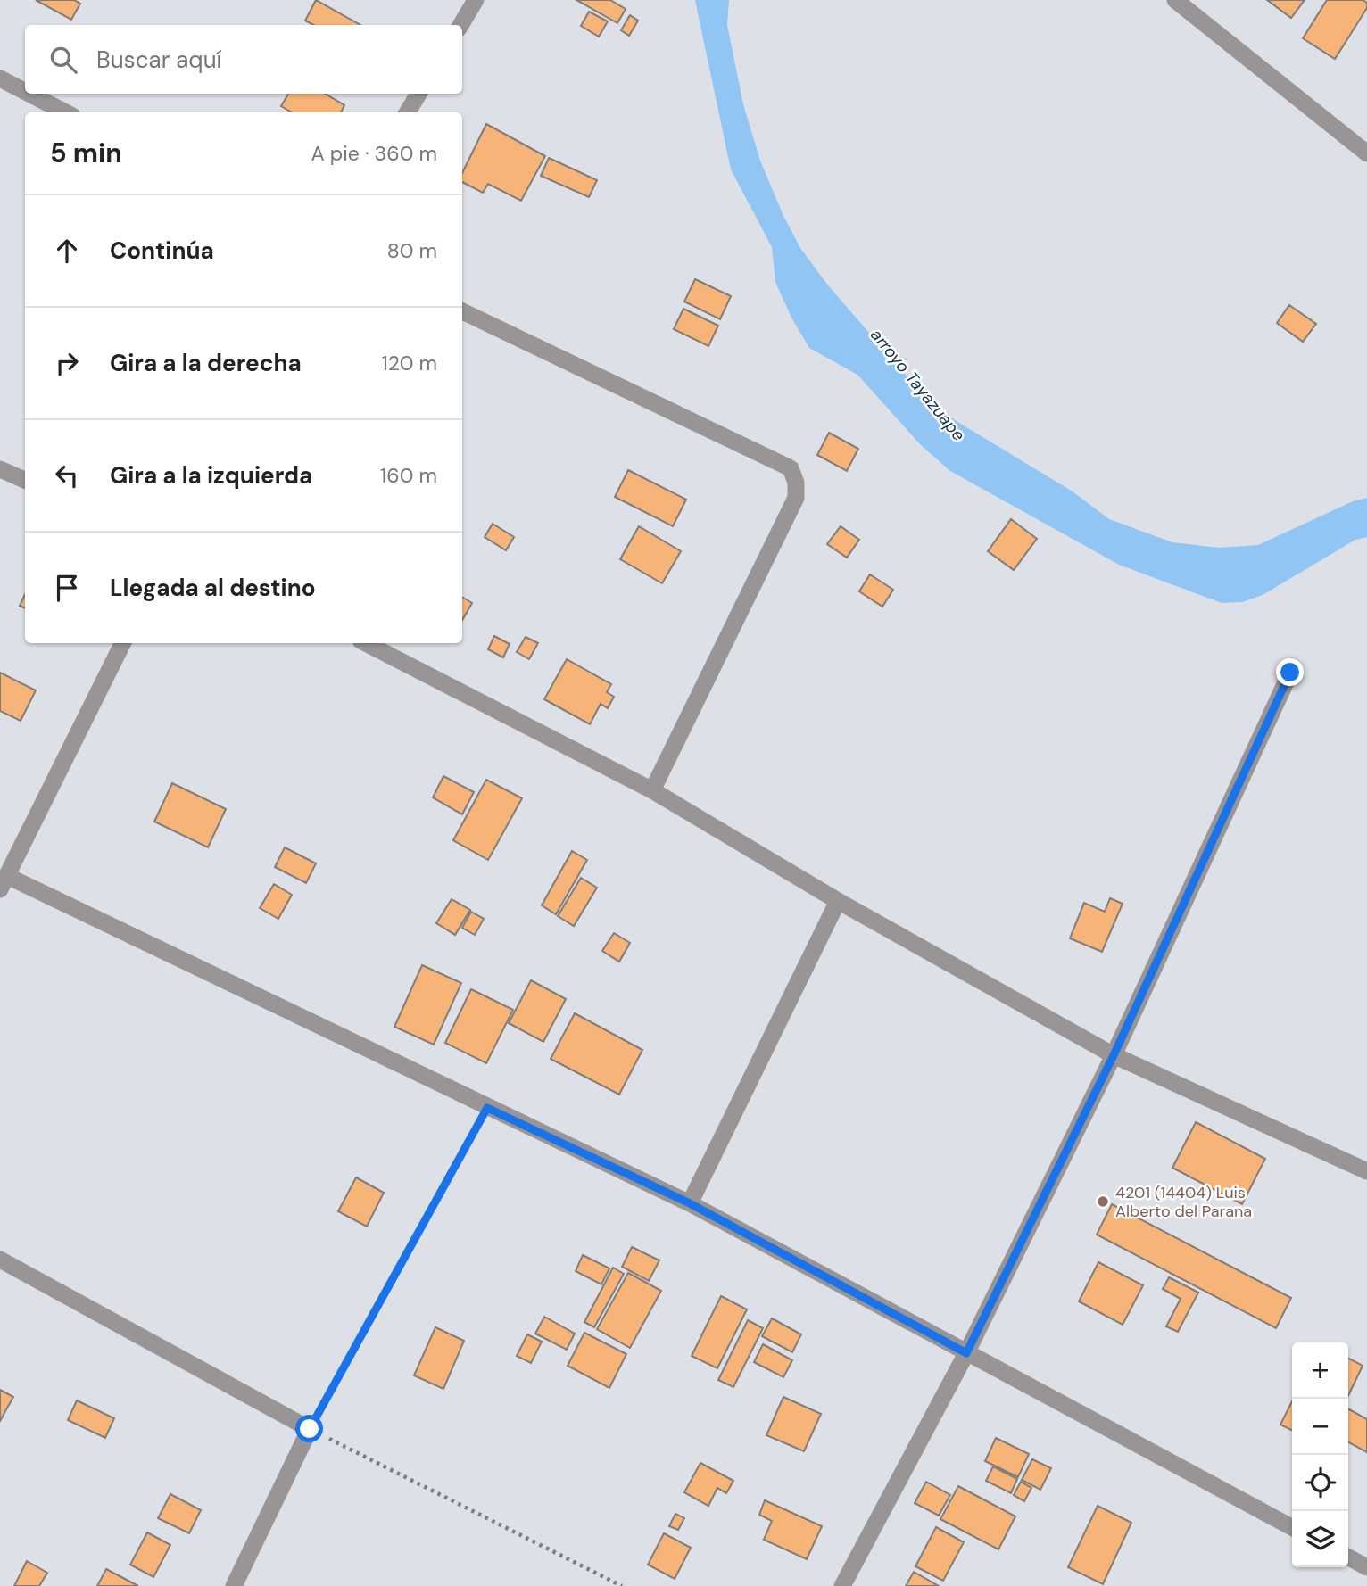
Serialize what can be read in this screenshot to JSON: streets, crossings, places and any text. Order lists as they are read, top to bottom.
{
  "water": ["arroyo Tayazuape"],
  "places": ["4201 (14404) Luis Alberto del Parana"],
  "page": {
    "search": "Buscar aquí",
    "heading": ["5 min", "A pie · 360 m"],
    "list": [
      ["Continúa", "80 m"],
      ["Gira a la derecha", "120 m"],
      ["Gira a la izquierda", "160 m"],
      "Llegada al destino"
    ],
    "map_buttons": ["+", "−"]
  }
}
